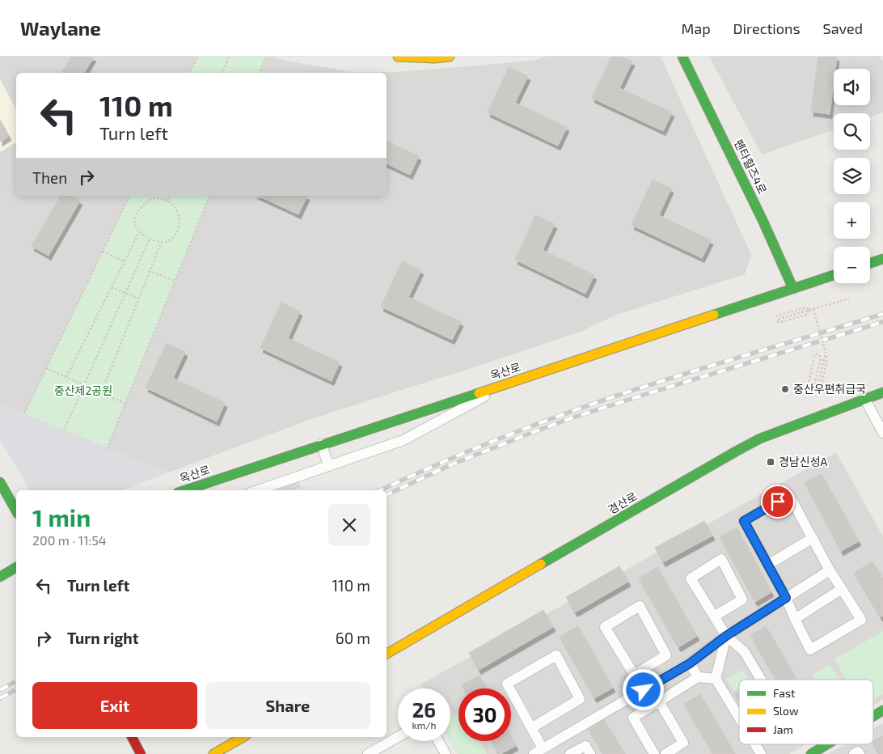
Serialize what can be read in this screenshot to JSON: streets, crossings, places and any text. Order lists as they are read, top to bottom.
{
  "streets": {
    "street": ["펜타힐즈4로", "옥산로", "경산로"]
  },
  "crossings": [
    ["펜타힐즈4로", "옥산로"]
  ],
  "parks": ["중산제2공원"],
  "places": {
    "other": ["중산우편취급국"],
    "transit": ["경남신성A"]
  },
  "legend": ["Fast", "Slow", "Jam"],
  "page": {
    "header": "Waylane",
    "nav": ["Map", "Directions", "Saved"],
    "map_buttons": ["+", "−"],
    "turn": ["110 m", "Turn left"],
    "then": "Then",
    "heading": ["1 min", "200 m · 11:54"],
    "list": [
      {
        "name": "Turn left",
        "value": "110 m"
      },
      {
        "name": "Turn right",
        "value": "60 m"
      }
    ],
    "buttons": ["Exit", "Share"],
    "speed": "26 km/h",
    "limit": "30"
  }
}
